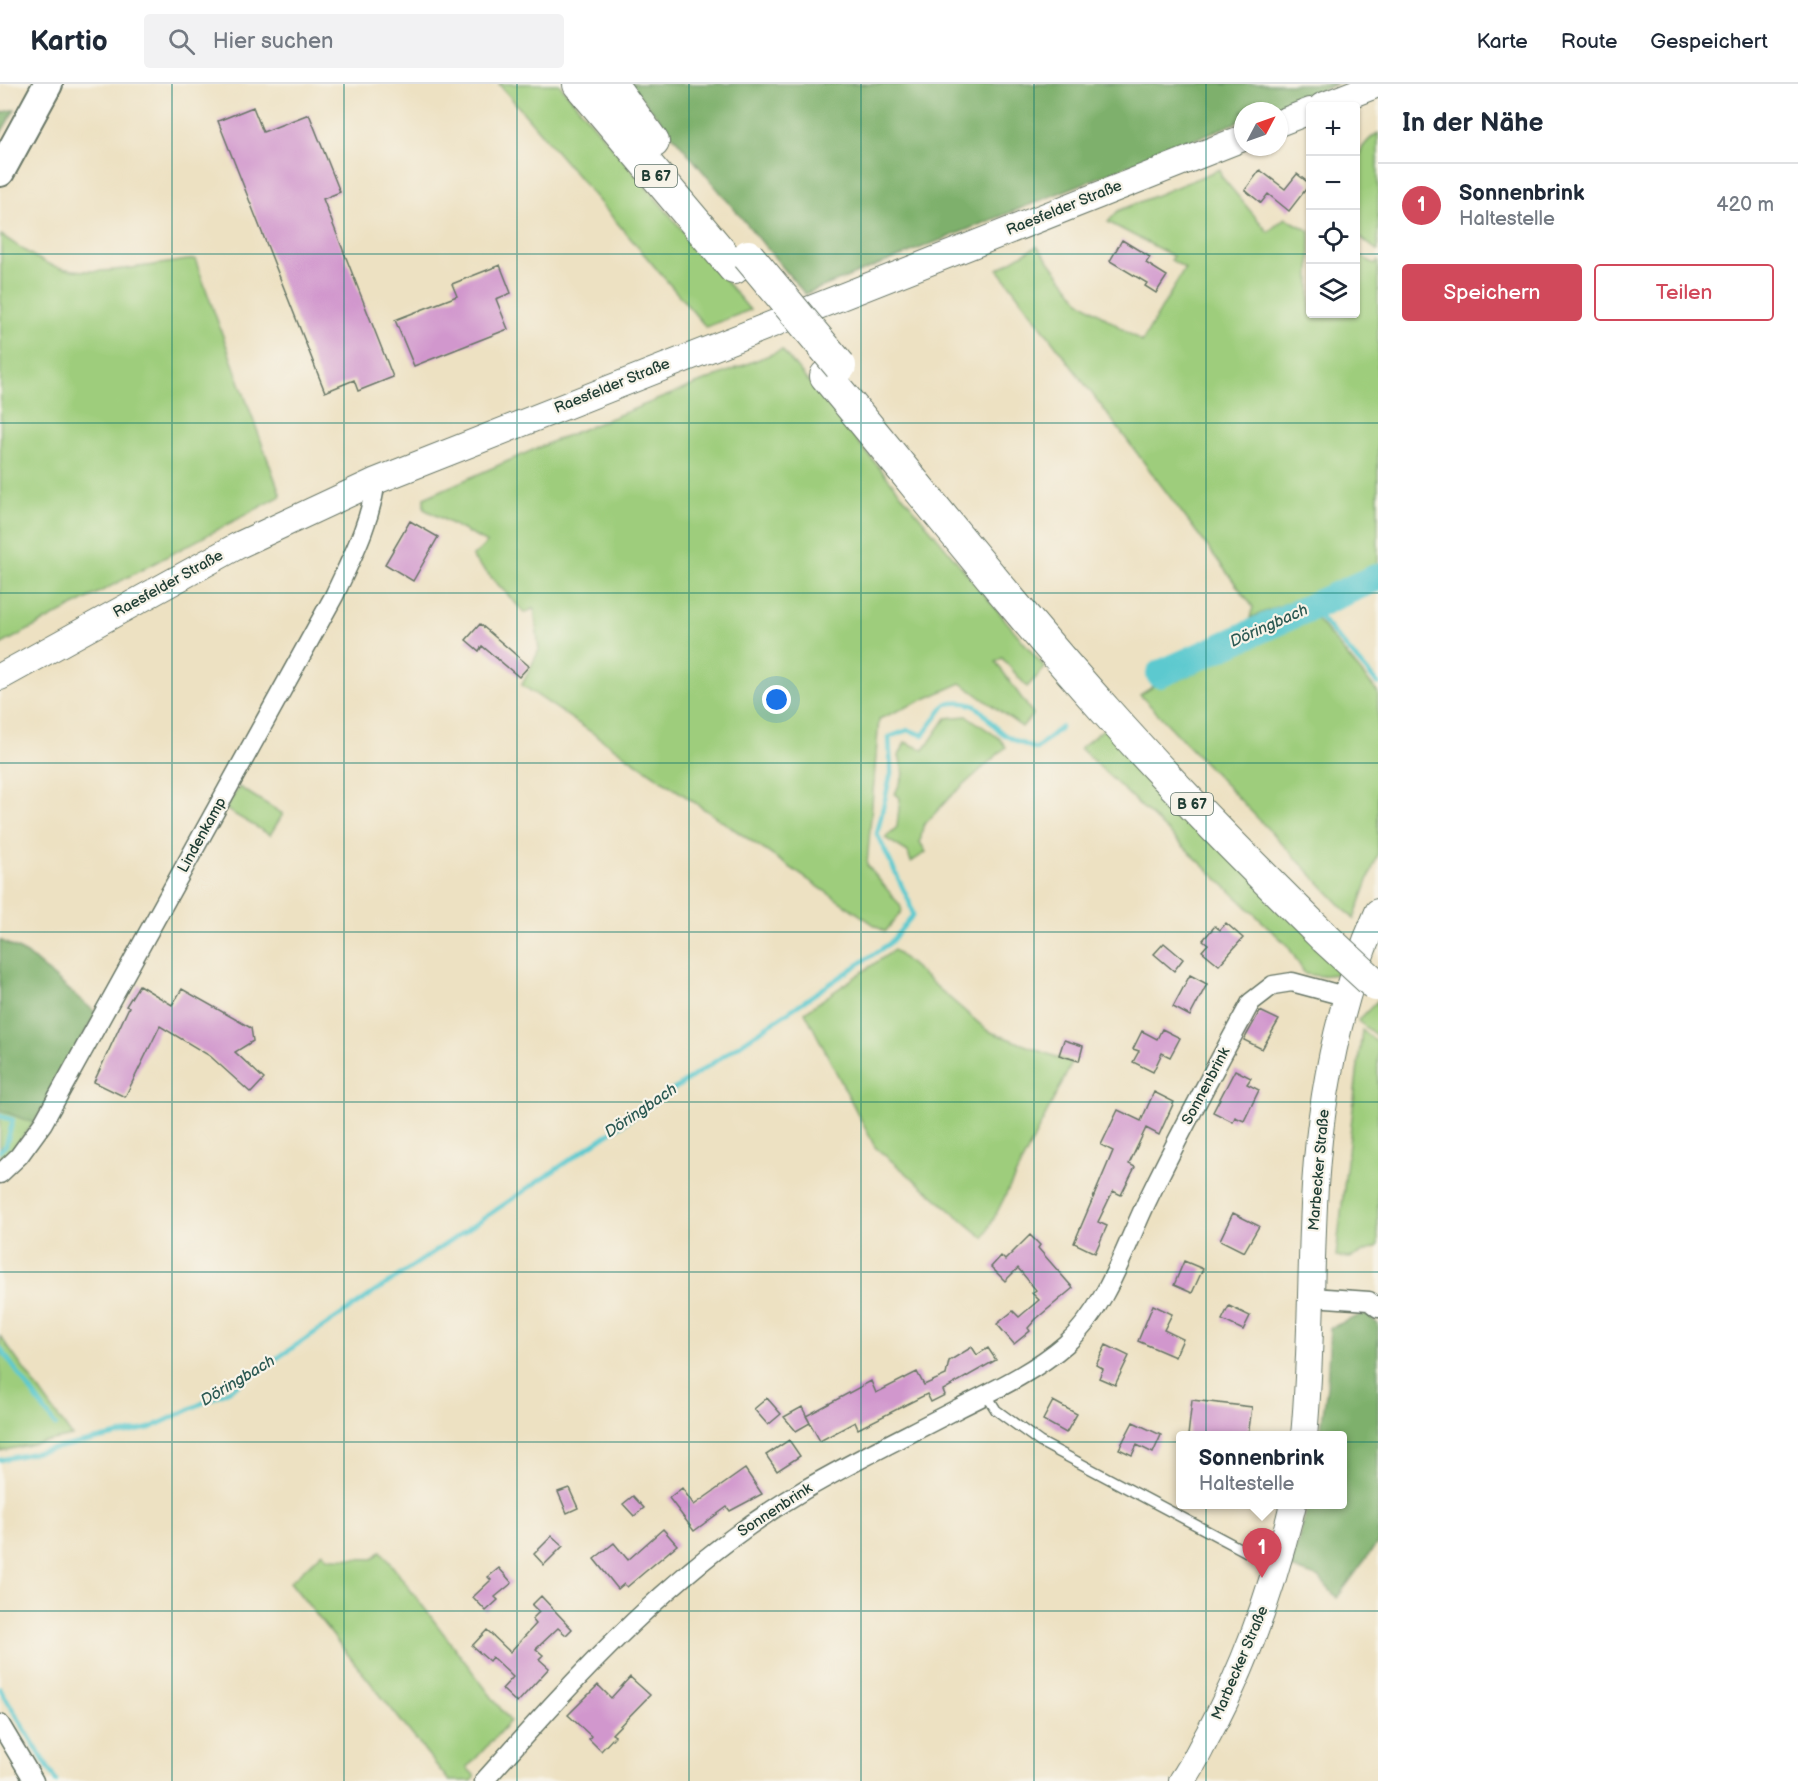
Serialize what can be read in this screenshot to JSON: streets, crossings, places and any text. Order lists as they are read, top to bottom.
{
  "streets": {
    "highway": ["B 67"],
    "main road": ["Raesfelder Straße", "Marbecker Straße"],
    "street": ["Lindenkamp", "Sonnenbrink"]
  },
  "crossings": [
    ["B 67", "Sonnenbrink"],
    ["B 67", "Marbecker Straße"],
    ["Raesfelder Straße", "Lindenkamp"],
    ["Sonnenbrink", "Marbecker Straße"]
  ],
  "water": ["Döringbach"],
  "north": "top right",
  "page": {
    "header": "Kartio",
    "search": "Hier suchen",
    "nav": ["Karte", "Route", "Gespeichert"],
    "heading": "In der Nähe",
    "map_buttons": ["+", "−"],
    "list": [
      {
        "mark": "1",
        "name": "Sonnenbrink",
        "note": "Haltestelle",
        "value": "420 m"
      }
    ],
    "buttons": ["Speichern", "Teilen"],
    "popup": ["Sonnenbrink", "Haltestelle"],
    "pins": "1"
  }
}
